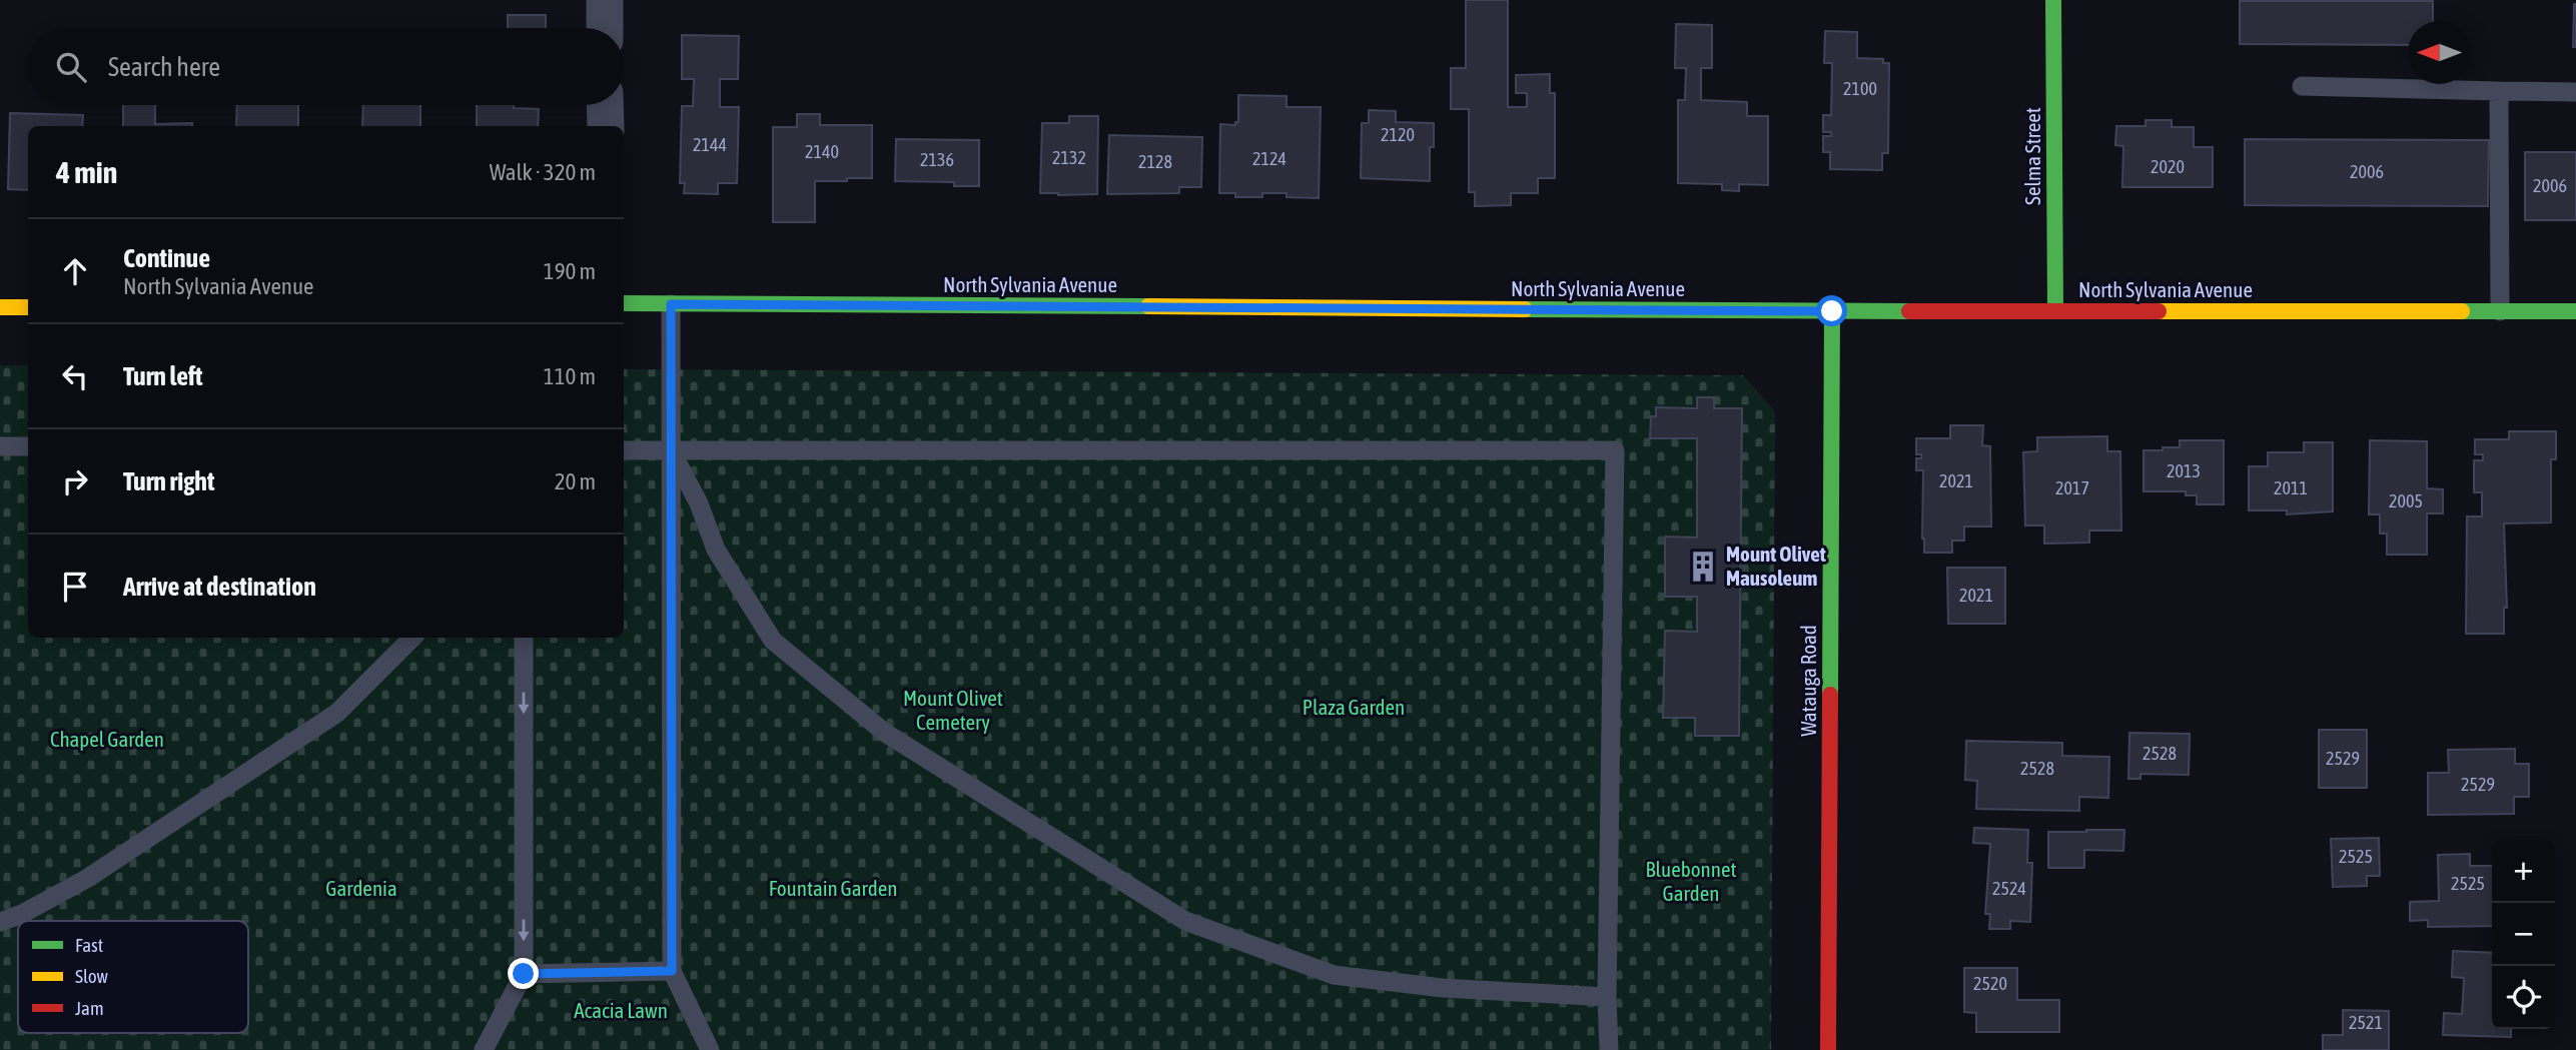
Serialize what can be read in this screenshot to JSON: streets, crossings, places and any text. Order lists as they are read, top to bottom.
{
  "streets": {
    "main road": ["Selma Street", "North Sylvania Avenue", "Watauga Road"]
  },
  "crossings": [
    ["Selma Street", "North Sylvania Avenue"],
    ["North Sylvania Avenue", "Watauga Road"]
  ],
  "parks": [
    "Mount Olivet Cemetery",
    "Plaza Garden",
    "Chapel Garden",
    "Bluebonnet Garden",
    "Gardenia",
    "Fountain Garden",
    "Acacia Lawn"
  ],
  "places": {
    "building": ["Mount Olivet Mausoleum"]
  },
  "house_numbers": [
    "2100",
    "2120",
    "2144",
    "2140",
    "2132",
    "2124",
    "2136",
    "2128",
    "2020",
    "2006",
    "2006",
    "2013",
    "2021",
    "2017",
    "2011",
    "2005",
    "2021",
    "2528",
    "2529",
    "2528",
    "2529",
    "2525",
    "2525",
    "2524",
    "2520",
    "2521"
  ],
  "legend": ["Fast", "Slow", "Jam"],
  "north": "left",
  "page": {
    "search": "Search here",
    "heading": ["4 min", "Walk · 320 m"],
    "list": [
      ["Continue", "North Sylvania Avenue", "190 m"],
      ["Turn left", "110 m"],
      ["Turn right", "20 m"],
      "Arrive at destination"
    ],
    "map_buttons": ["+", "−"]
  }
}
